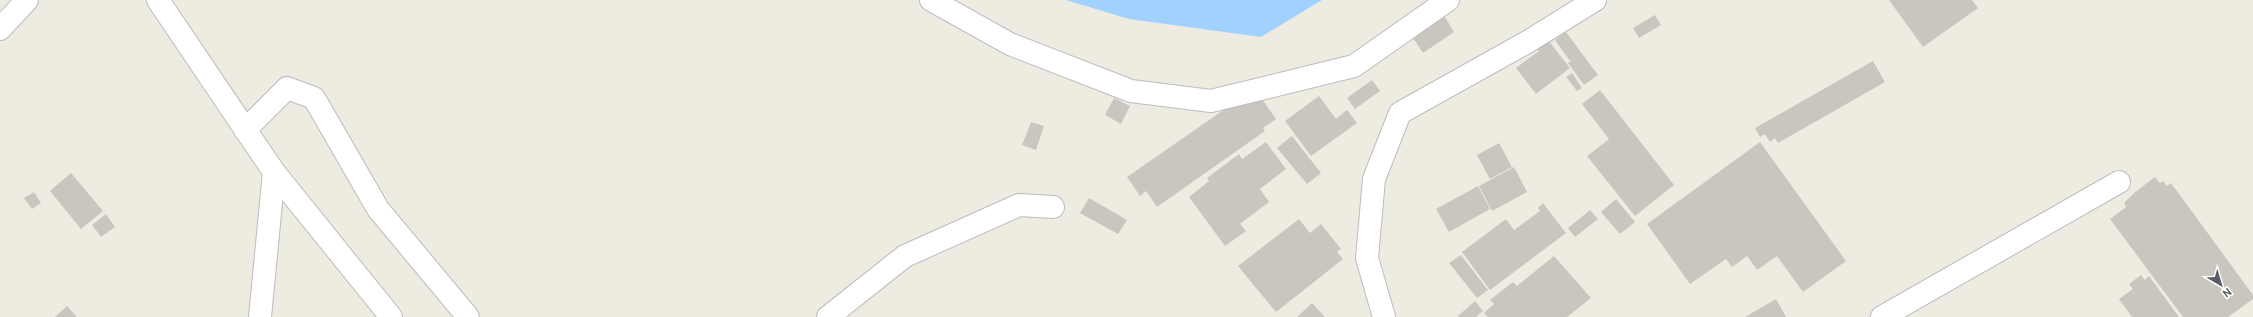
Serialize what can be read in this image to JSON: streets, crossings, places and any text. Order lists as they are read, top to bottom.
{
  "north": "bottom right"
}
